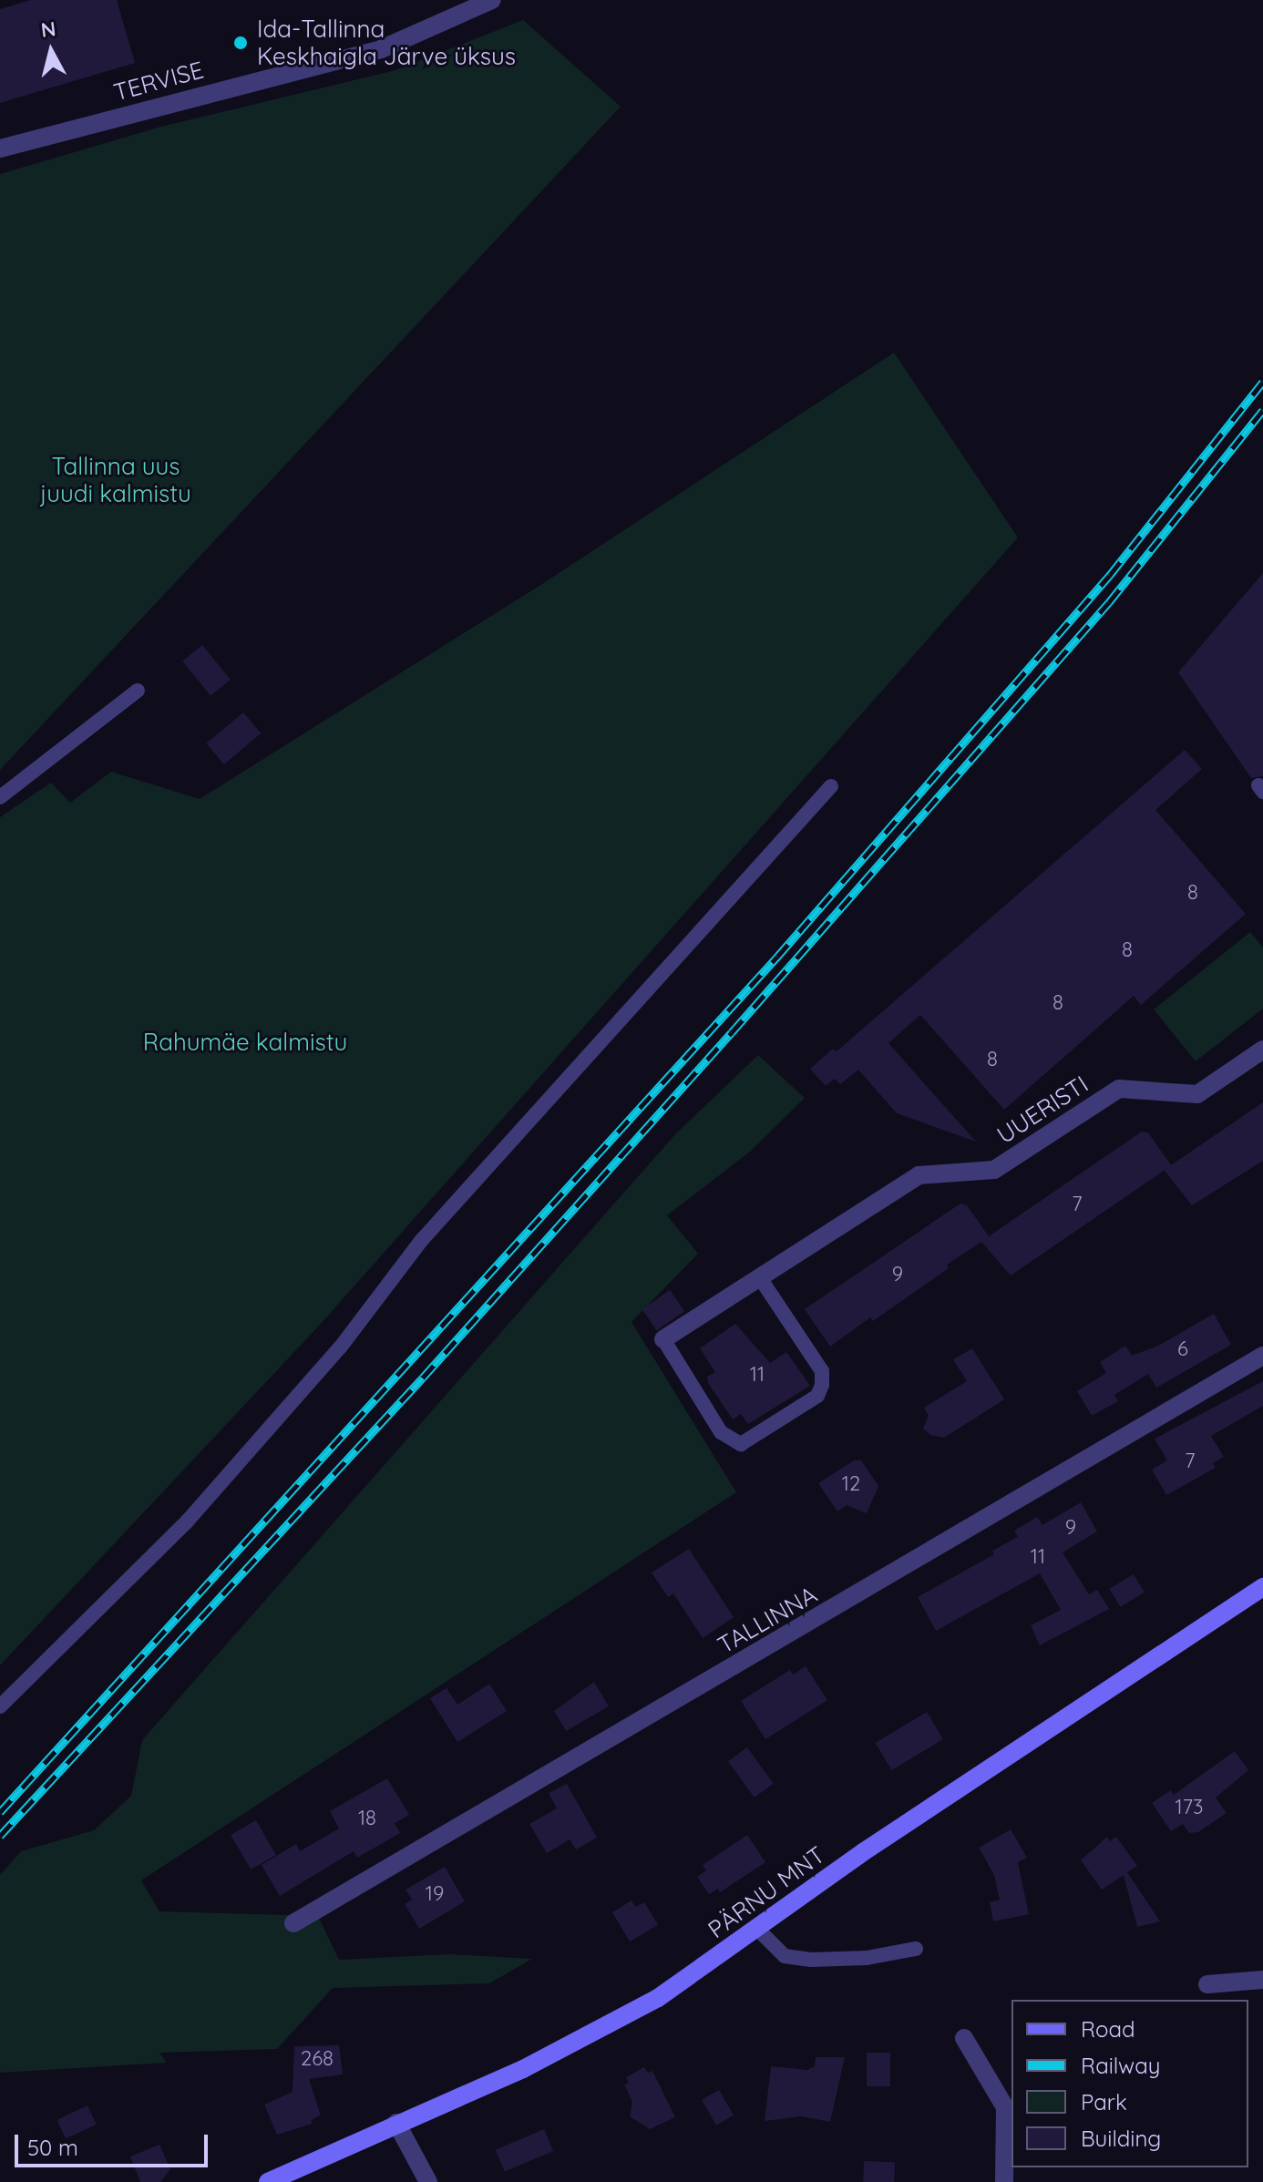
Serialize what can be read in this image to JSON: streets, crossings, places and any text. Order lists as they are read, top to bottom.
{
  "streets": {
    "main road": ["PÄRNU MNT"],
    "street": ["TERVISE", "UUERISTI", "TALLINNA"]
  },
  "parks": ["Tallinna uus juudi kalmistu", "Rahumäe kalmistu"],
  "places": ["Ida-Tallinna Keskhaigla Järve üksus"],
  "house_numbers": [
    "8",
    "8",
    "8",
    "8",
    "7",
    "9",
    "6",
    "11",
    "7",
    "12",
    "9",
    "11",
    "173",
    "18",
    "19",
    "268"
  ],
  "legend": [
    "Road",
    "Railway",
    "Park",
    "Building"
  ],
  "scale_bar": "50 m",
  "north": "top"
}
